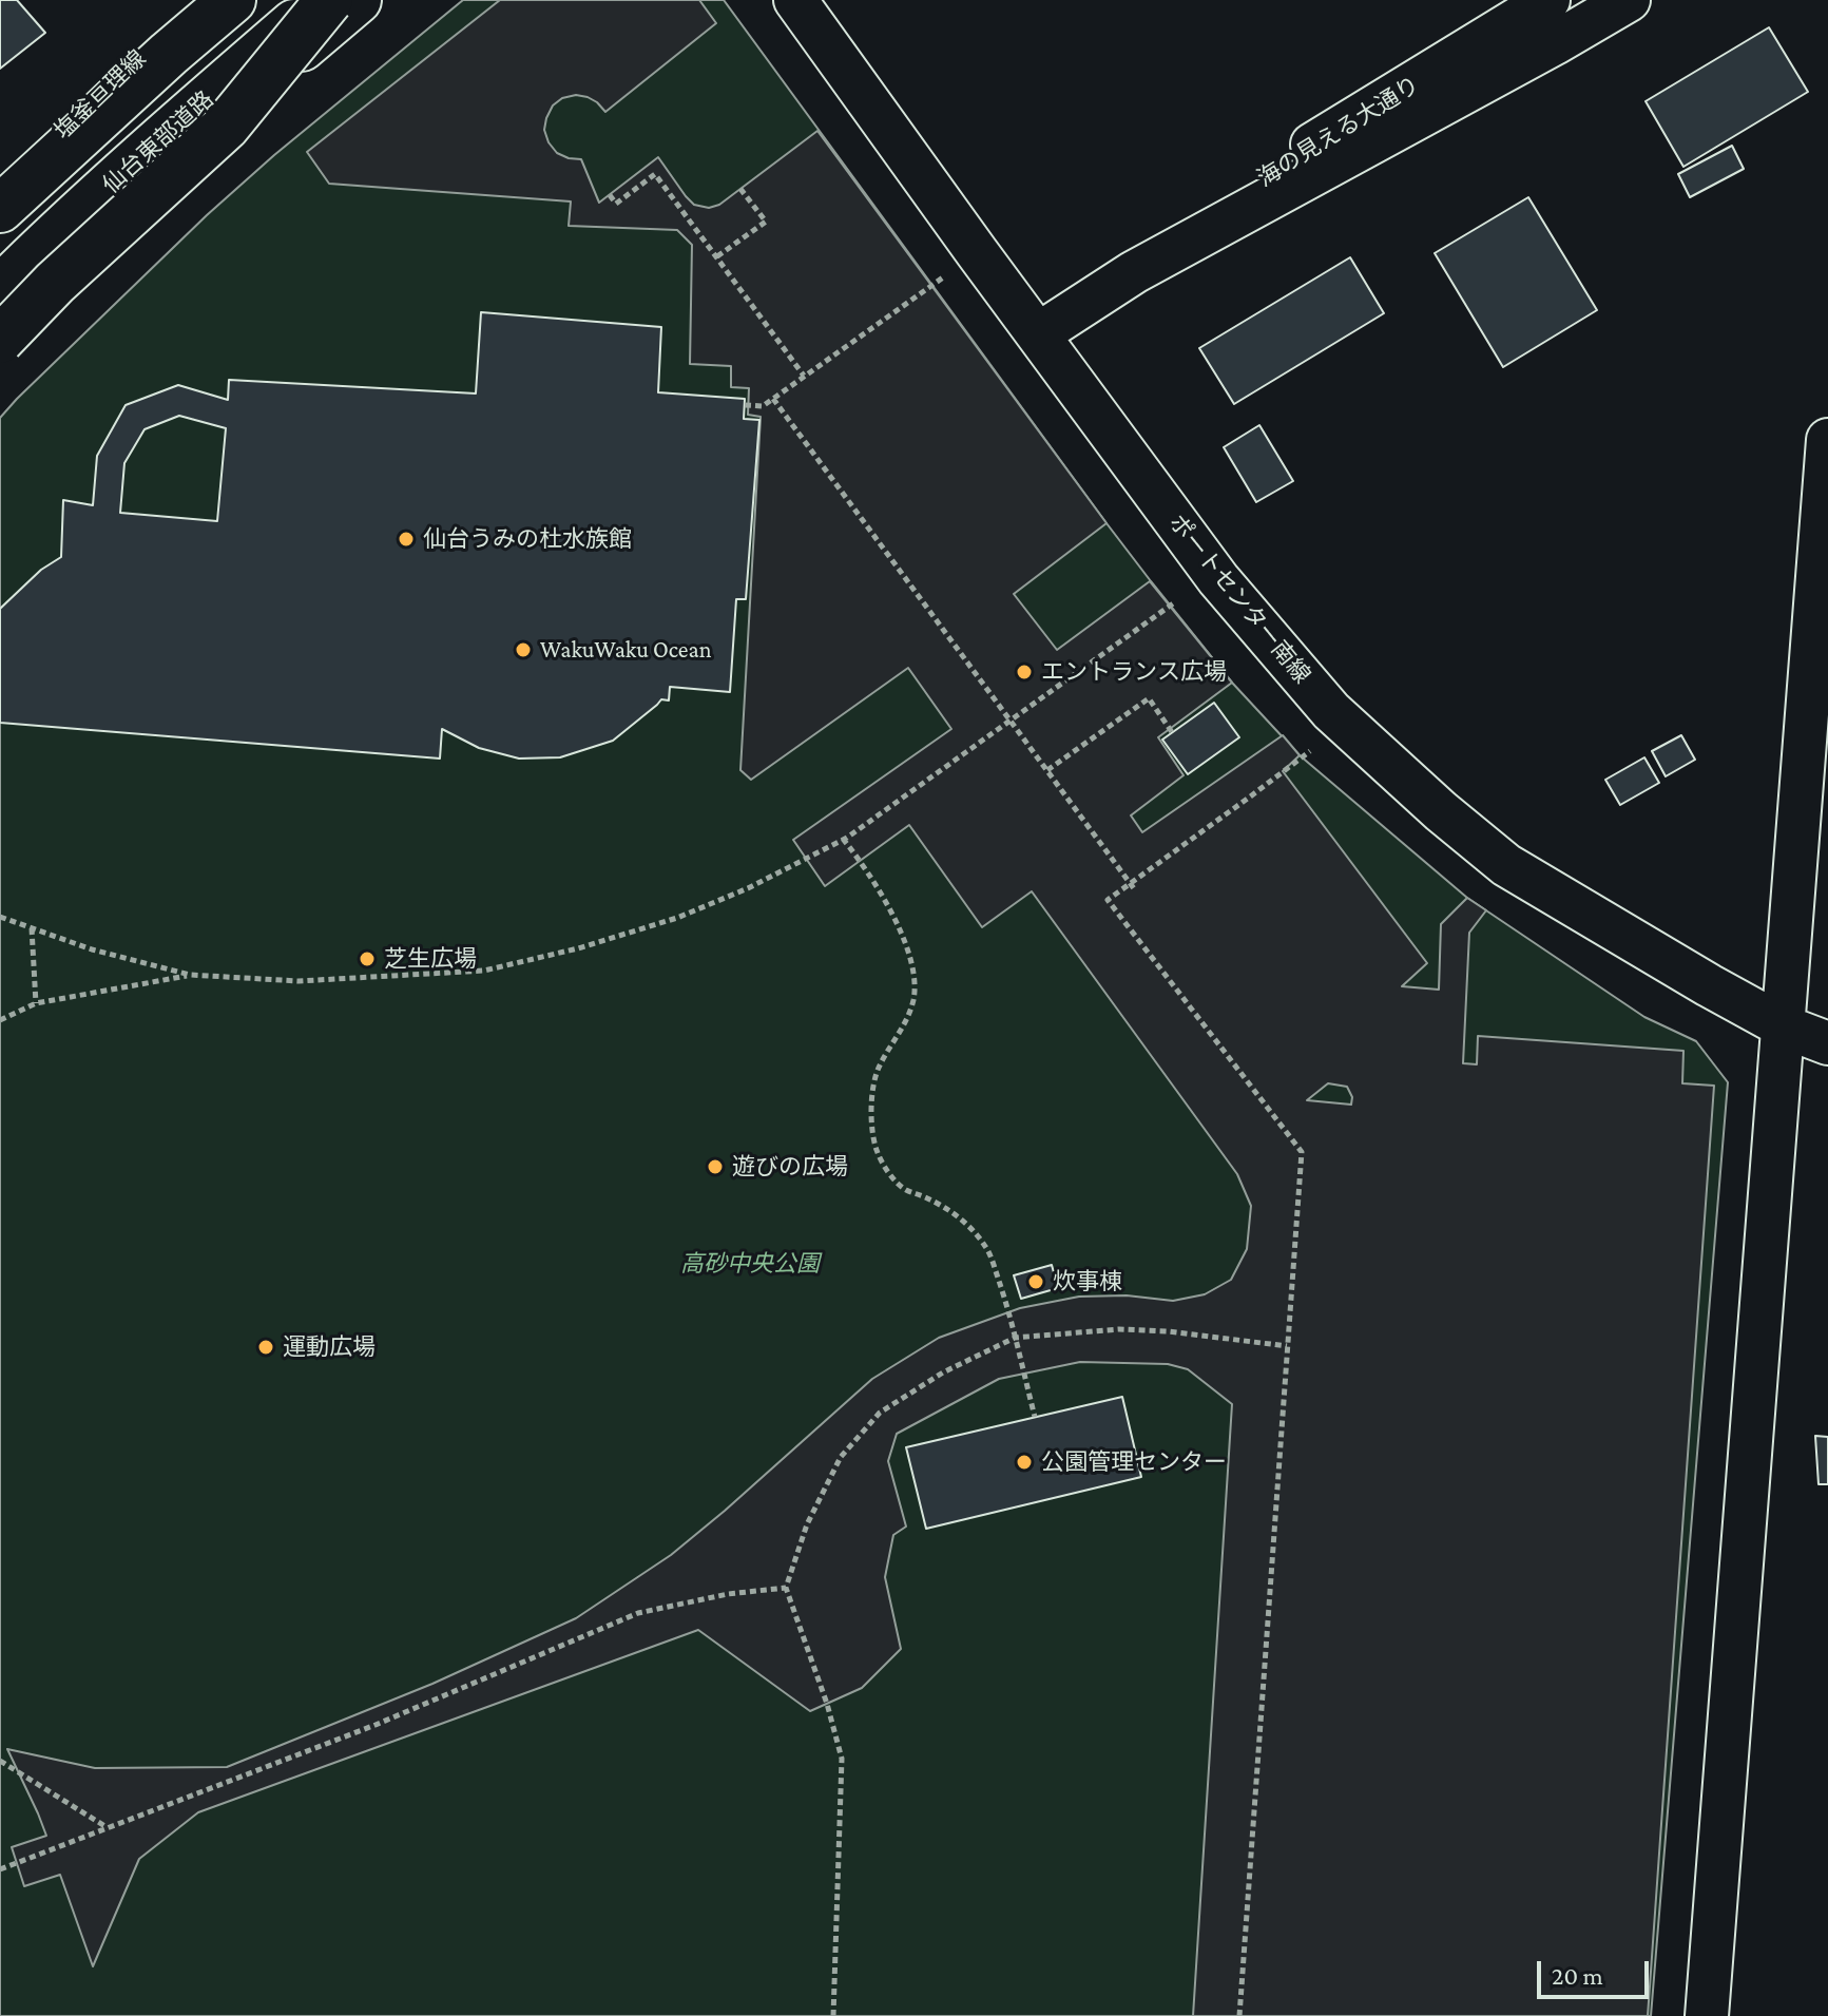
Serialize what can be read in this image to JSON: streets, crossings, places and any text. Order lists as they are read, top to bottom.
{
  "streets": {
    "main road": ["塩釜亘理線", "仙台東部道路"],
    "street": ["海の見える大通り", "ポートセンター南線"]
  },
  "parks": ["高砂中央公園"],
  "places": [
    "仙台うみの杜水族館",
    "WakuWaku Ocean",
    "エントランス広場",
    "芝生広場",
    "遊びの広場",
    "炊事棟",
    "運動広場",
    "公園管理センター"
  ],
  "scale_bar": "20 m"
}
